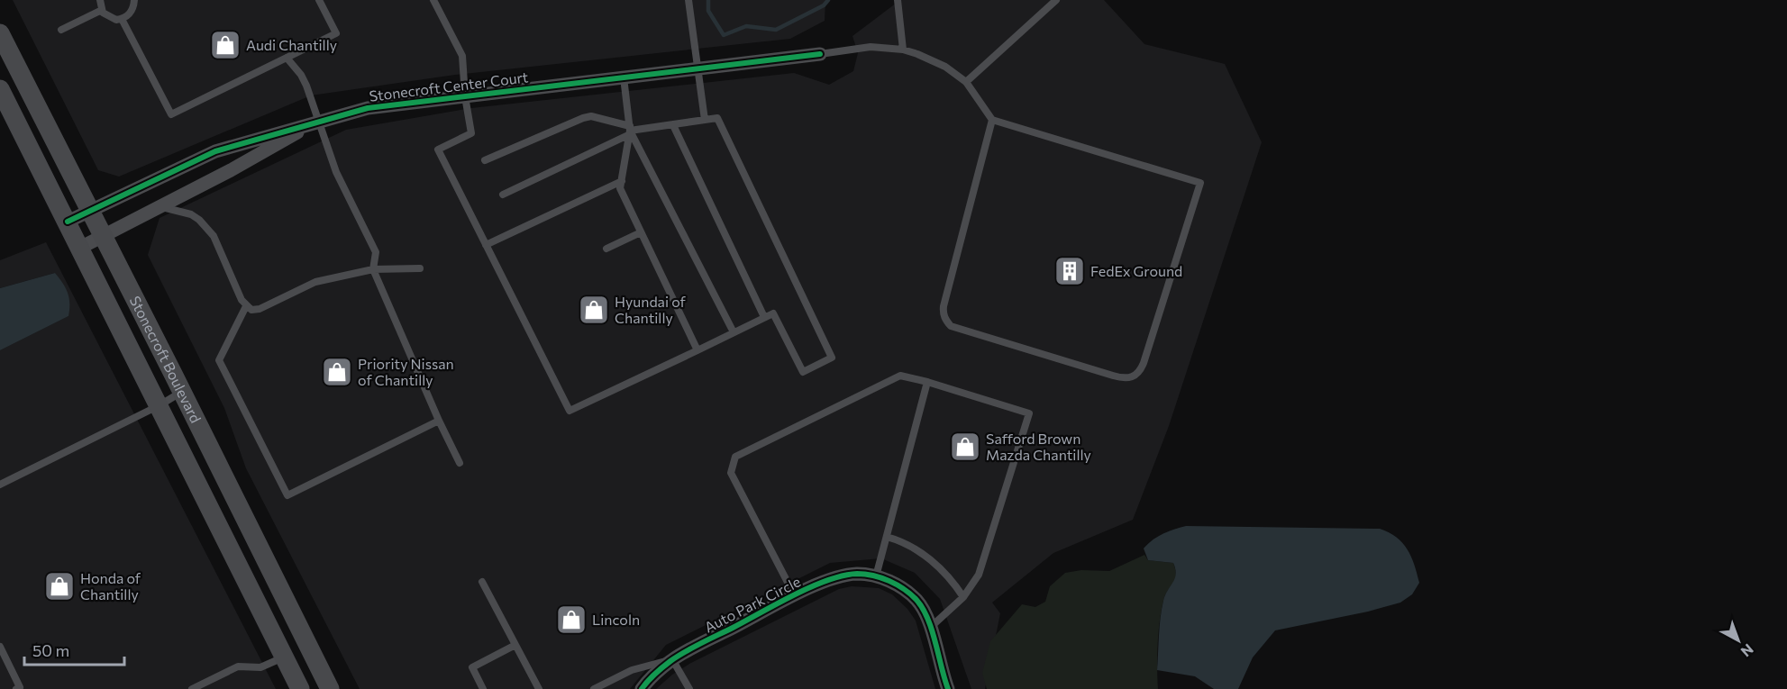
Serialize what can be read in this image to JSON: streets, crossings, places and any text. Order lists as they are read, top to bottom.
{
  "streets": {
    "main road": ["Stonecroft Boulevard"],
    "street": ["Stonecroft Center Court", "Auto Park Circle"]
  },
  "crossings": [
    ["Stonecroft Center Court", "Stonecroft Boulevard"]
  ],
  "places": {
    "shop": [
      "Audi Chantilly",
      "Hyundai of Chantilly",
      "Priority Nissan of Chantilly",
      "Safford Brown Mazda Chantilly",
      "Honda of Chantilly",
      "Lincoln"
    ],
    "building": ["FedEx Ground"]
  },
  "scale_bar": "50 m",
  "north": "bottom right"
}
